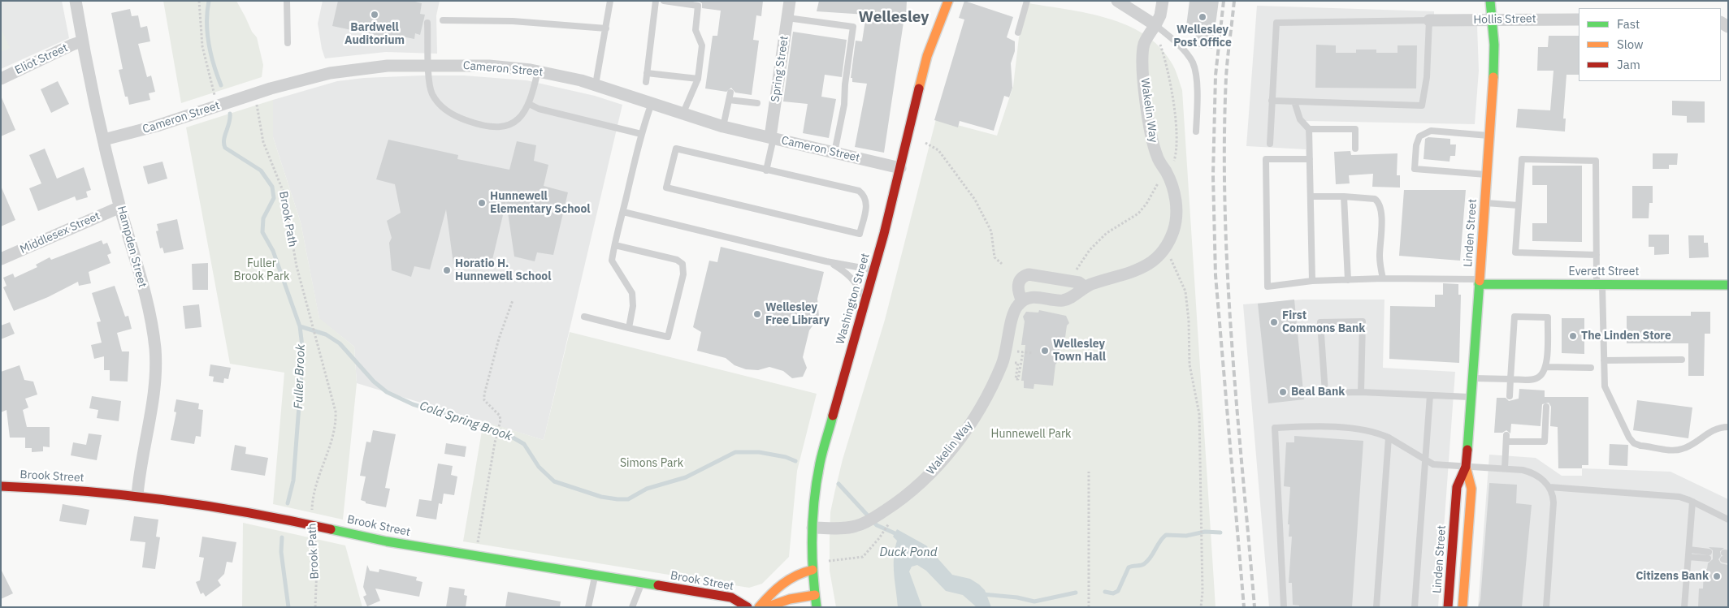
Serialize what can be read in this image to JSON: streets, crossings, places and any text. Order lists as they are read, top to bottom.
{
  "streets": {
    "street": [
      "Hollis Street",
      "Eliot Street",
      "Cameron Street",
      "Spring Street",
      "Wakelin Way",
      "Middlesex Street",
      "Linden Street",
      "Hampden Street",
      "Everett Street",
      "Washington Street",
      "Brook Street"
    ],
    "path": ["Brook Path"]
  },
  "crossings": [
    ["Hollis Street", "Linden Street"],
    ["Eliot Street", "Hampden Street"],
    ["Cameron Street", "Spring Street"],
    ["Cameron Street", "Brook Path"],
    ["Cameron Street", "Hampden Street"],
    ["Cameron Street", "Washington Street"],
    ["Wakelin Way", "Washington Street"],
    ["Brook Path", "Brook Street"],
    ["Middlesex Street", "Hampden Street"],
    ["Linden Street", "Everett Street"],
    ["Hampden Street", "Brook Street"]
  ],
  "districts": ["Wellesley"],
  "water": ["Fuller Brook", "Cold Spring Brook", "Duck Pond"],
  "parks": ["Fuller Brook Park", "Hunnewell Park", "Simons Park"],
  "places": [
    "Bardwell Auditorium",
    "Wellesley Post Office",
    "Hunnewell Elementary School",
    "Horatio H. Hunnewell School",
    "Wellesley Free Library",
    "First Commons Bank",
    "The Linden Store",
    "Wellesley Town Hall",
    "Beal Bank",
    "Citizens Bank"
  ],
  "legend": ["Fast", "Slow", "Jam"]
}
